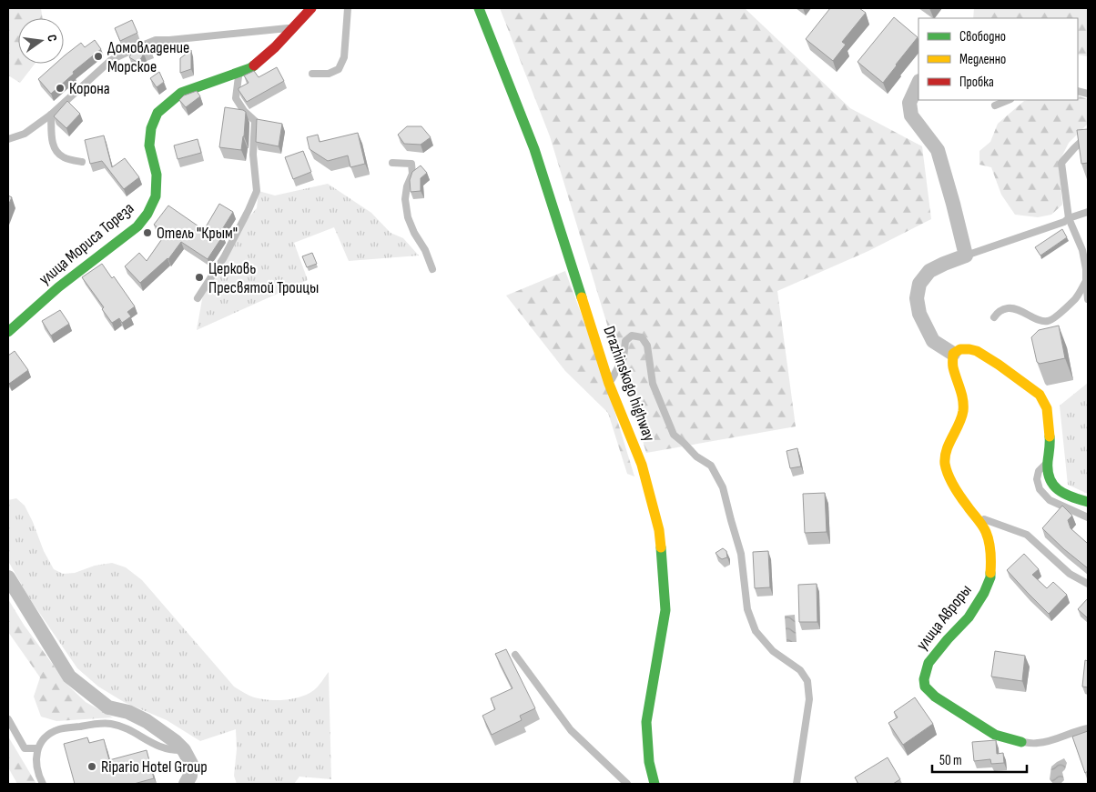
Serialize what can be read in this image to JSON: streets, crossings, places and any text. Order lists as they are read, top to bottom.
{
  "streets": {
    "street": ["улица Мориса Тореза", "Drazhinskogo highway", "улица Авроры"]
  },
  "places": [
    "Домовладение Морское",
    "Корона",
    "Отель \"Крым\"",
    "Церковь Пресвятой Троицы",
    "Ripario Hotel Group"
  ],
  "legend": ["Свободно", "Медленно", "Пробка"],
  "scale_bar": "50 m",
  "north": "right"
}
